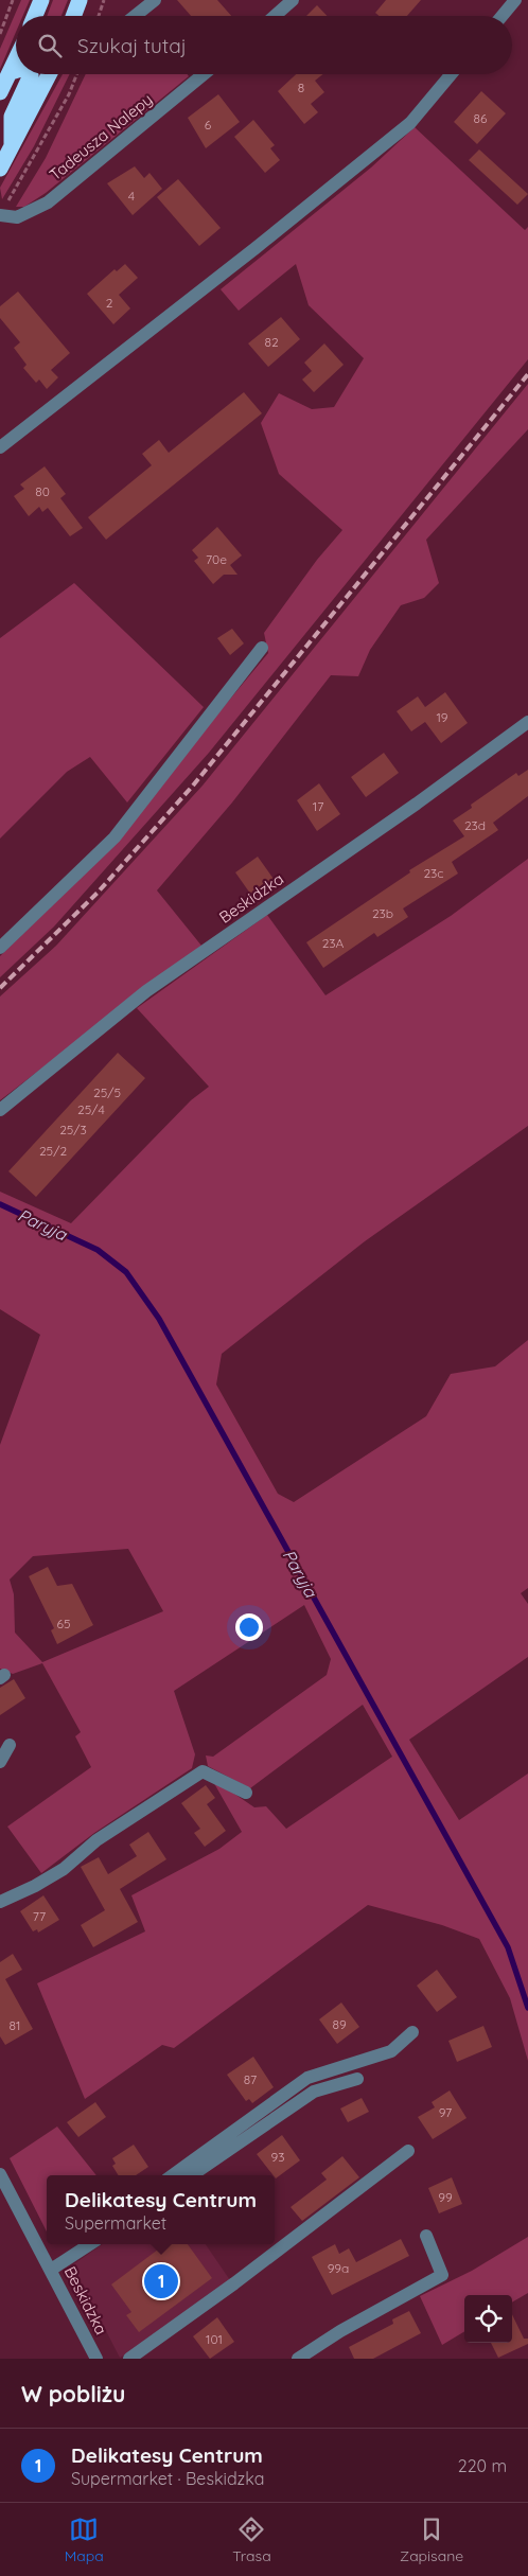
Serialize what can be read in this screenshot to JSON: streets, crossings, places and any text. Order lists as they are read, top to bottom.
{
  "streets": {
    "street": ["Tadeusza Nalepy", "Beskidzka"]
  },
  "water": ["Paryja"],
  "house_numbers": [
    "8",
    "86",
    "6",
    "4",
    "2",
    "82",
    "80",
    "70e",
    "19",
    "17",
    "23d",
    "23c",
    "23b",
    "23A",
    "25/5",
    "25/4",
    "25/3",
    "25/2",
    "65",
    "77",
    "89",
    "81",
    "87",
    "97",
    "93",
    "99",
    "99a",
    "101"
  ],
  "page": {
    "search": "Szukaj tutaj",
    "popup": ["Delikatesy Centrum", "Supermarket"],
    "pins": "1",
    "heading": "W pobliżu",
    "list": [
      {
        "mark": "1",
        "name": "Delikatesy Centrum",
        "note": "Supermarket · Beskidzka",
        "value": "220 m"
      }
    ],
    "nav": ["Mapa", "Trasa", "Zapisane"]
  }
}
